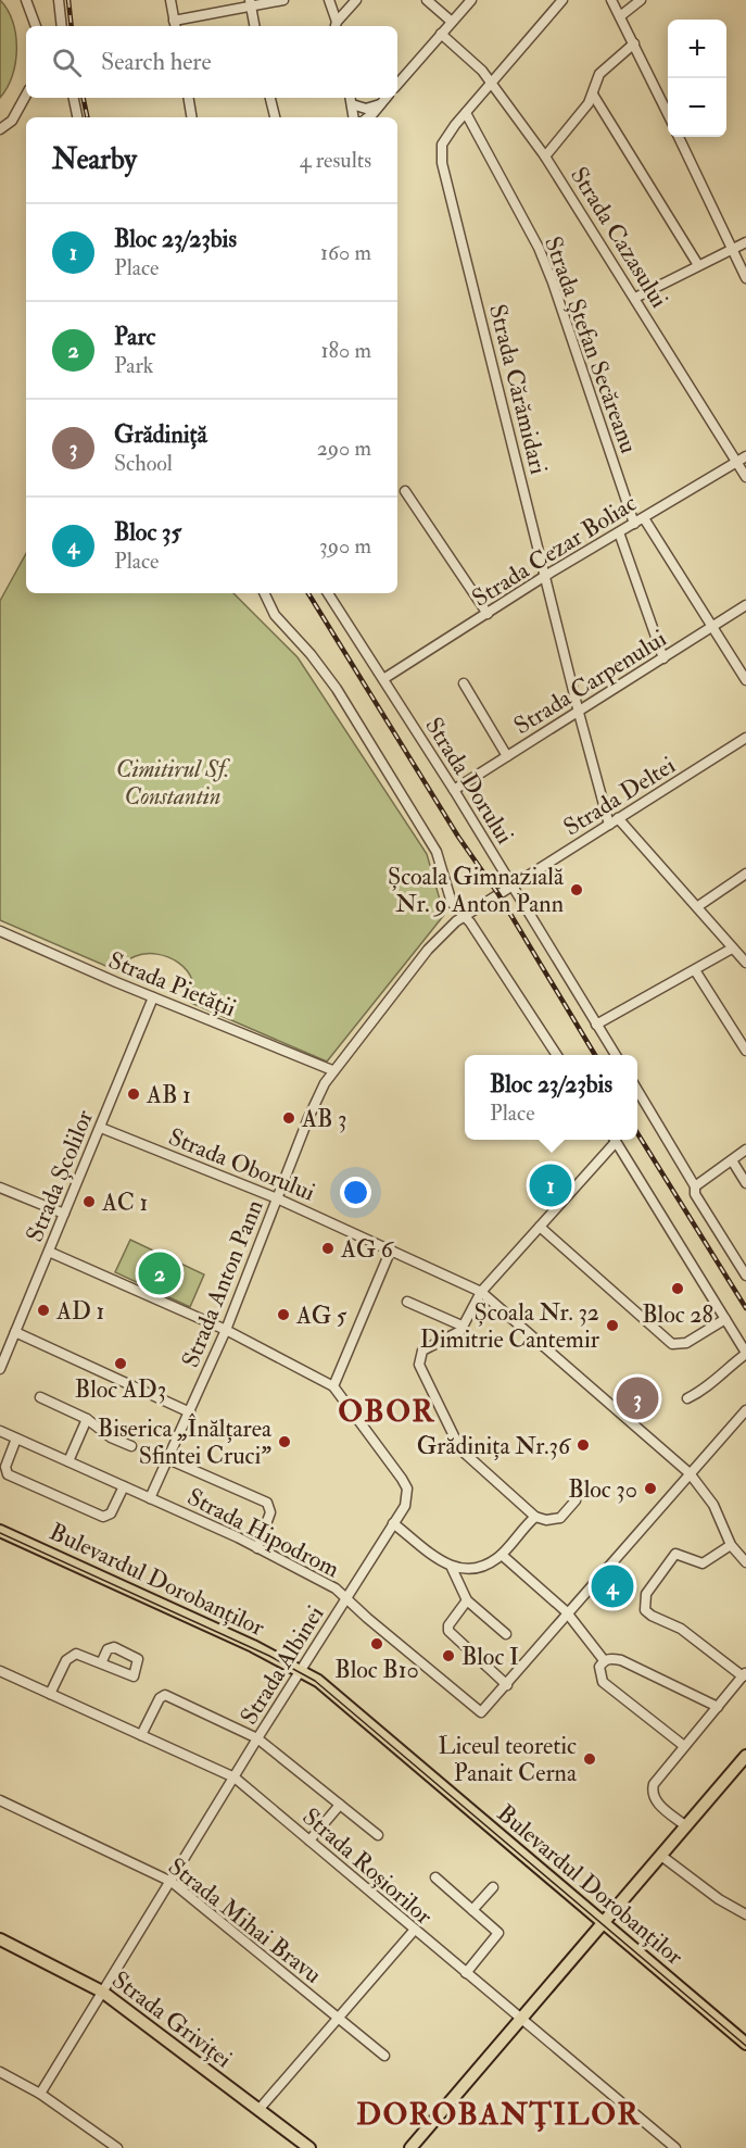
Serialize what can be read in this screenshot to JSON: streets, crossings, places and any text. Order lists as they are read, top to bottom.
{
  "streets": {
    "main road": ["Bulevardul Dorobanților", "Strada Griviței"],
    "street": [
      "Strada Cazasului",
      "Strada Ștefan Secăreanu",
      "Strada Cărămidari",
      "Strada Cezar Boliac",
      "Strada Carpenului",
      "Strada Dorului",
      "Strada Deltei",
      "Strada Pietății",
      "Strada Oborului",
      "Strada Școlilor",
      "Strada Anton Pann",
      "Strada Hipodrom",
      "Strada Albinei",
      "Strada Roșiorilor",
      "Strada Mihai Bravu"
    ]
  },
  "crossings": [
    ["Strada Cazasului", "Strada Cărămidari"],
    ["Strada Cazasului", "Strada Cezar Boliac"],
    ["Strada Ștefan Secăreanu", "Strada Cărămidari"],
    ["Strada Ștefan Secăreanu", "Strada Cezar Boliac"],
    ["Strada Cărămidari", "Strada Cezar Boliac"],
    ["Strada Cărămidari", "Strada Carpenului"],
    ["Strada Cărămidari", "Strada Deltei"],
    ["Strada Cezar Boliac", "Strada Dorului"],
    ["Strada Carpenului", "Strada Dorului"],
    ["Strada Dorului", "Strada Deltei"],
    ["Strada Dorului", "Strada Anton Pann"],
    ["Strada Deltei", "Strada Anton Pann"],
    ["Strada Pietății", "Strada Școlilor"],
    ["Strada Pietății", "Strada Anton Pann"],
    ["Strada Oborului", "Strada Școlilor"],
    ["Strada Oborului", "Strada Anton Pann"],
    ["Strada Anton Pann", "Strada Hipodrom"],
    ["Strada Hipodrom", "Strada Albinei"],
    ["Bulevardul Dorobanților", "Strada Albinei"],
    ["Strada Albinei", "Strada Roșiorilor"],
    ["Strada Albinei", "Strada Mihai Bravu"],
    ["Strada Albinei", "Strada Griviței"]
  ],
  "districts": ["OBOR", "DOROBANȚILOR"],
  "parks": ["Cimitirul Sf. Constantin"],
  "places": [
    "Școala Gimnazială Nr. 9 Anton Pann",
    "AB 1",
    "AB 3",
    "AC 1",
    "AG 6",
    "Bloc 28",
    "AD 1",
    "AG 5",
    "Școala Nr. 32 Dimitrie Cantemir",
    "Bloc AD3",
    "Biserica „Înălțarea Sfintei Cruci\"",
    "Grădinița Nr.36",
    "Bloc 30",
    "Bloc B10",
    "Bloc I",
    "Liceul teoretic Panait Cerna"
  ],
  "page": {
    "map_buttons": ["+", "−"],
    "search": "Search here",
    "heading": ["Nearby", "4 results"],
    "list": [
      {
        "mark": "1",
        "name": "Bloc 23/23bis",
        "note": "Place",
        "value": "160 m"
      },
      {
        "mark": "2",
        "name": "Parc",
        "note": "Park",
        "value": "180 m"
      },
      {
        "mark": "3",
        "name": "Grădiniță",
        "note": "School",
        "value": "290 m"
      },
      {
        "mark": "4",
        "name": "Bloc 35",
        "note": "Place",
        "value": "390 m"
      }
    ],
    "popup": ["Bloc 23/23bis", "Place"],
    "pins": [
      "1",
      "2",
      "3",
      "4"
    ]
  }
}
